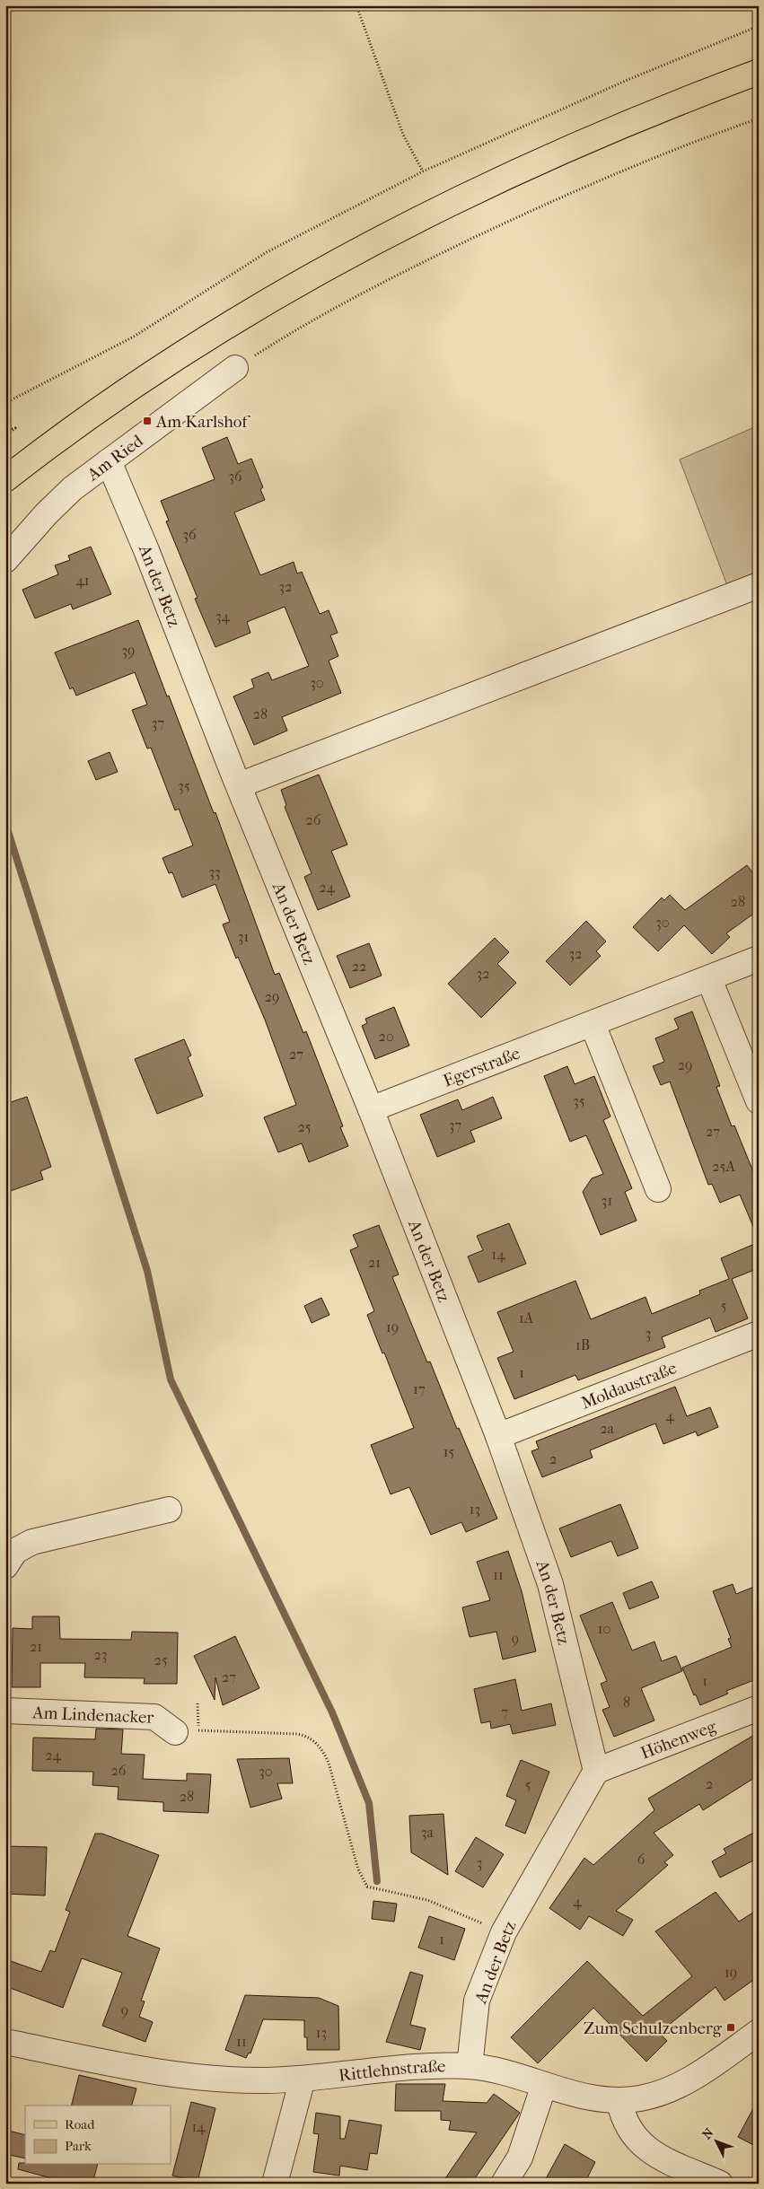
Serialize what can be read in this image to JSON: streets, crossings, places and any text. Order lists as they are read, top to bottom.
{
  "streets": {
    "street": [
      "Am Ried",
      "An der Betz",
      "Egerstraße",
      "Moldaustraße",
      "Am Lindenacker",
      "Höhenweg",
      "Rittlehnstraße"
    ]
  },
  "crossings": [
    ["Am Ried", "An der Betz"],
    ["An der Betz", "Egerstraße"],
    ["An der Betz", "Moldaustraße"],
    ["An der Betz", "Höhenweg"],
    ["An der Betz", "Rittlehnstraße"]
  ],
  "places": {
    "transit": ["Am Karlshof", "Zum Schulzenberg"]
  },
  "house_numbers": [
    "36",
    "36",
    "41",
    "32",
    "34",
    "39",
    "30",
    "28",
    "37",
    "35",
    "26",
    "33",
    "24",
    "28",
    "30",
    "31",
    "32",
    "22",
    "32",
    "29",
    "20",
    "27",
    "29",
    "35",
    "37",
    "25",
    "27",
    "25A",
    "31",
    "14",
    "21",
    "5",
    "1A",
    "19",
    "3",
    "1B",
    "1",
    "17",
    "4",
    "2a",
    "15",
    "2",
    "13",
    "11",
    "10",
    "9",
    "21",
    "23",
    "25",
    "27",
    "1",
    "8",
    "7",
    "24",
    "26",
    "30",
    "2",
    "5",
    "28",
    "3a",
    "6",
    "3",
    "4",
    "1",
    "19",
    "9",
    "13",
    "11",
    "14"
  ],
  "legend": ["Road", "Park"],
  "north": "top left"
}
